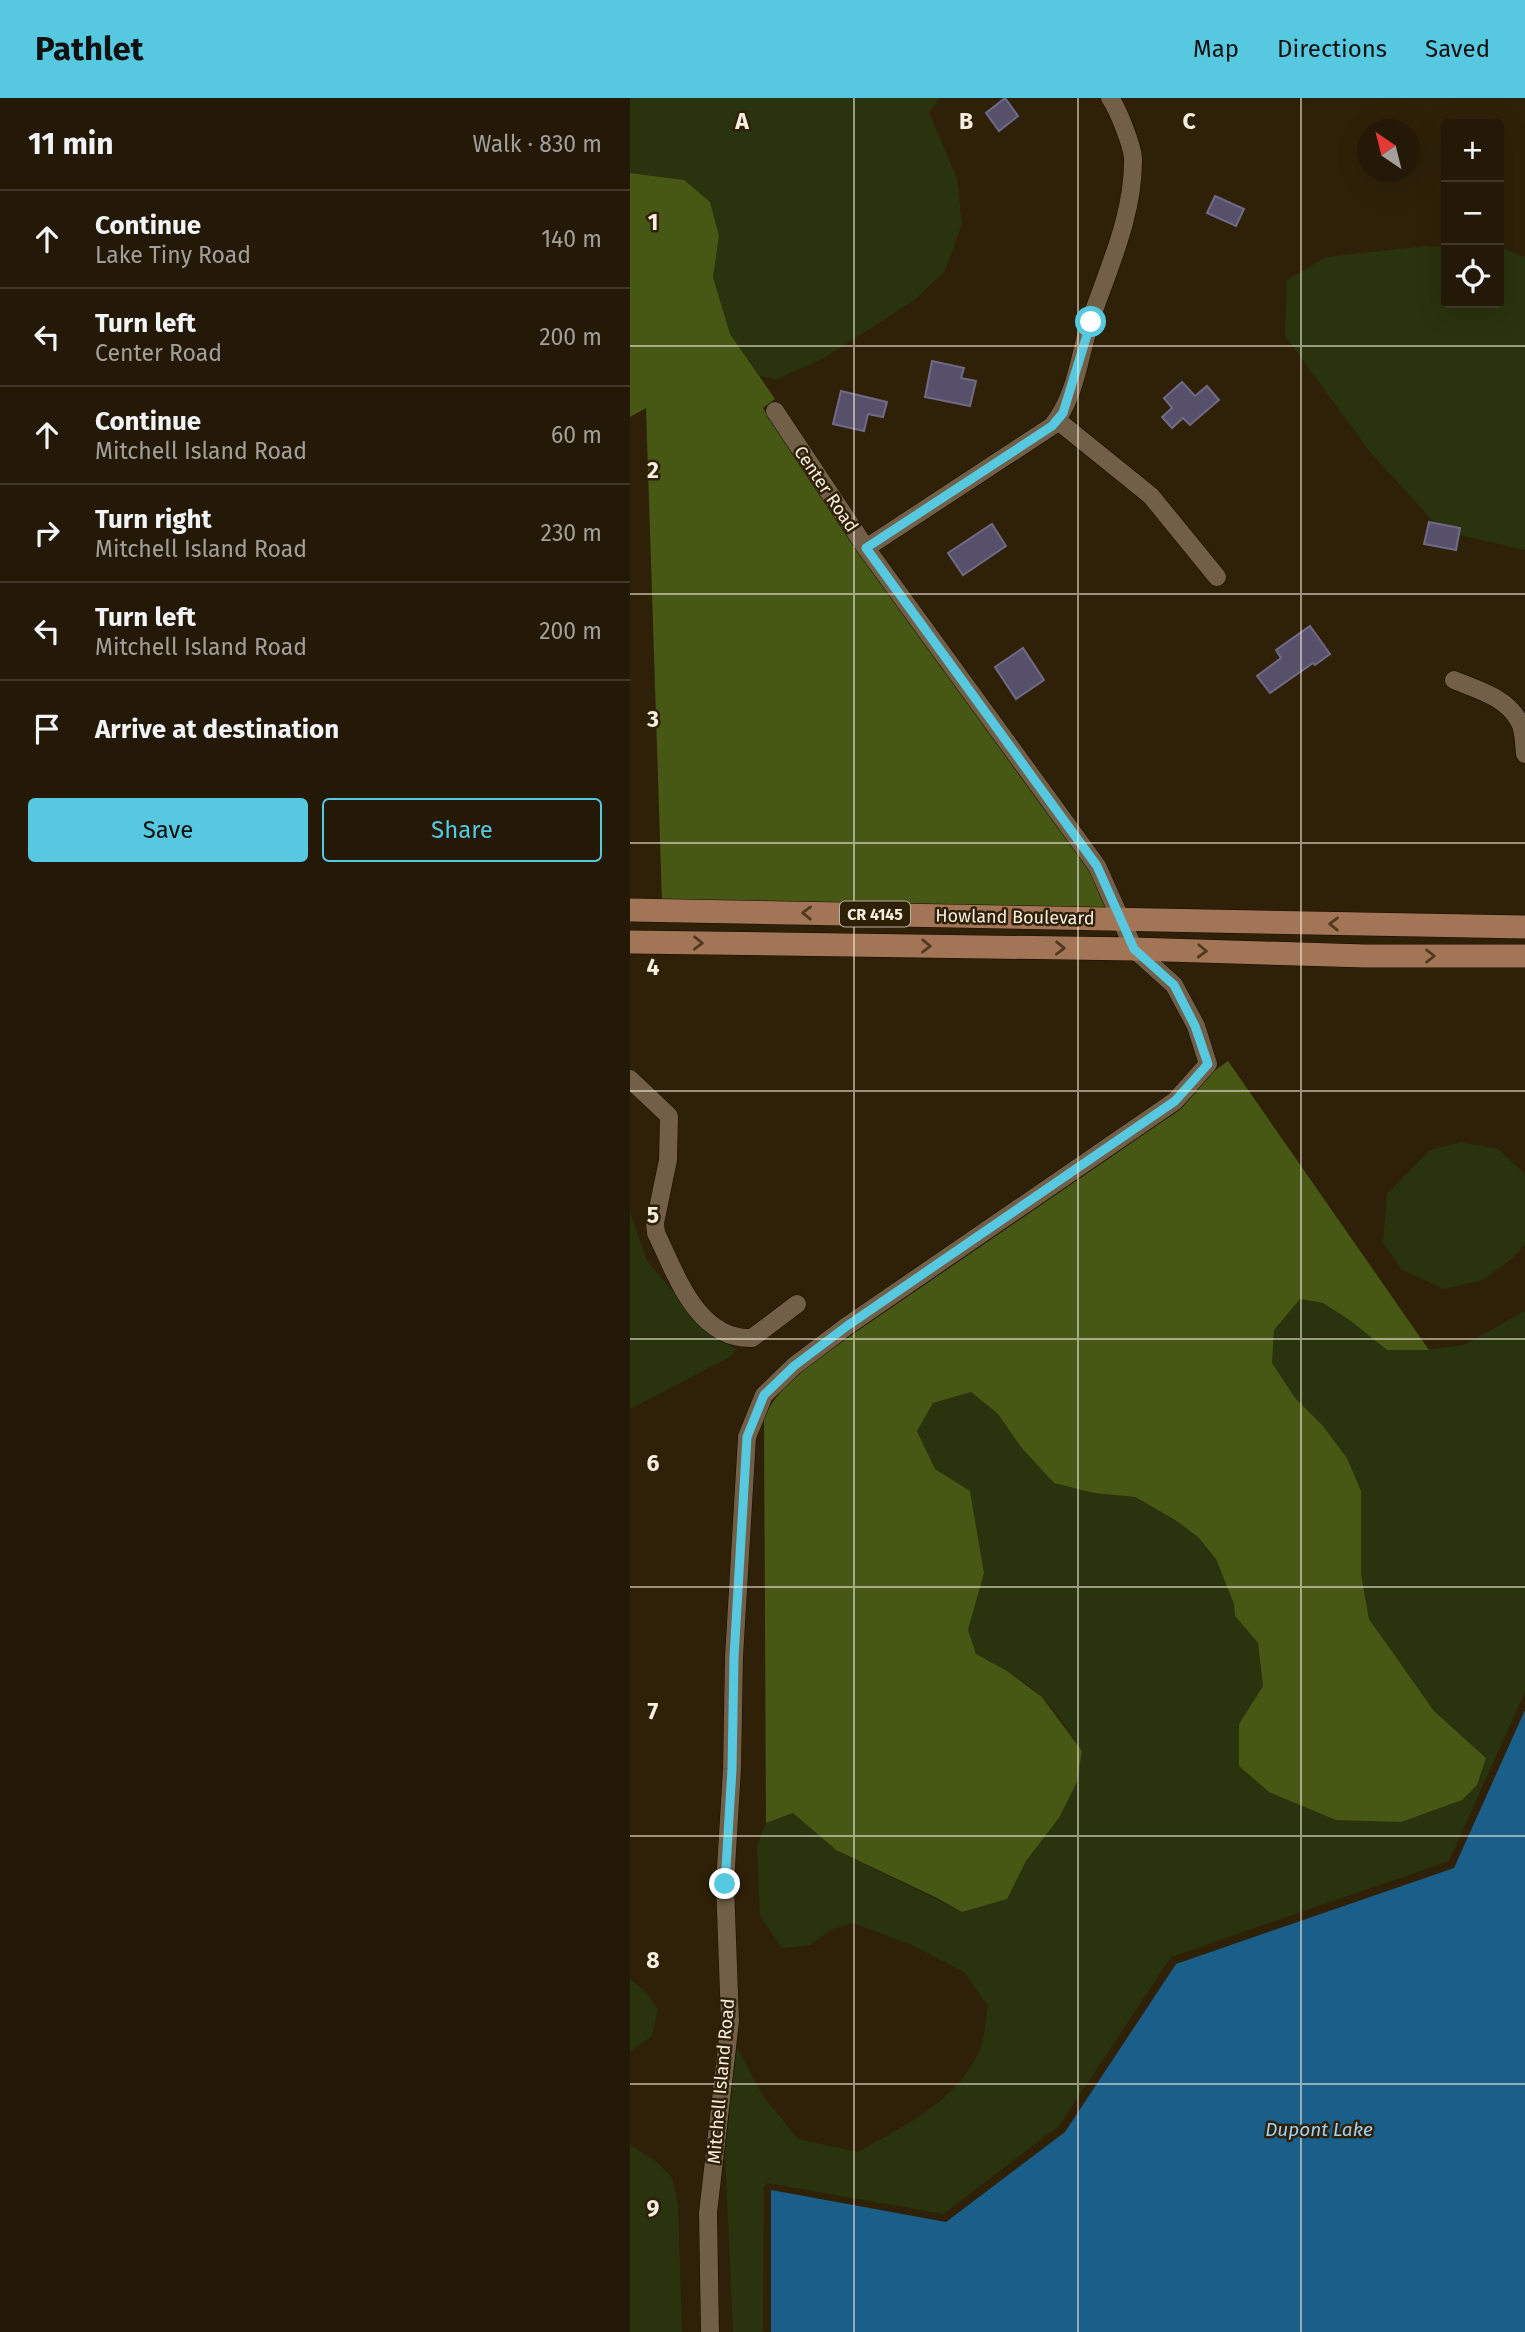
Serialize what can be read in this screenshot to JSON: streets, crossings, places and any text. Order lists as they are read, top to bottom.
{
  "streets": {
    "main road": ["CR 4145", "Howland Boulevard"],
    "street": ["Center Road", "Mitchell Island Road"]
  },
  "crossings": [
    ["Center Road", "Howland Boulevard"],
    ["Center Road", "Mitchell Island Road"],
    ["Howland Boulevard", "Mitchell Island Road"]
  ],
  "water": ["Dupont Lake"],
  "north": "top left",
  "page": {
    "header": "Pathlet",
    "nav": ["Map", "Directions", "Saved"],
    "heading": ["11 min", "Walk · 830 m"],
    "map_buttons": ["+", "−"],
    "list": [
      ["Continue", "Lake Tiny Road", "140 m"],
      ["Turn left", "Center Road", "200 m"],
      ["Continue", "Mitchell Island Road", "60 m"],
      ["Turn right", "Mitchell Island Road", "230 m"],
      ["Turn left", "Mitchell Island Road", "200 m"],
      "Arrive at destination"
    ],
    "buttons": ["Save", "Share"]
  },
  "grid": {
    "columns": ["A", "B", "C"],
    "rows": [
      "1",
      "2",
      "3",
      "4",
      "5",
      "6",
      "7",
      "8",
      "9"
    ]
  }
}
